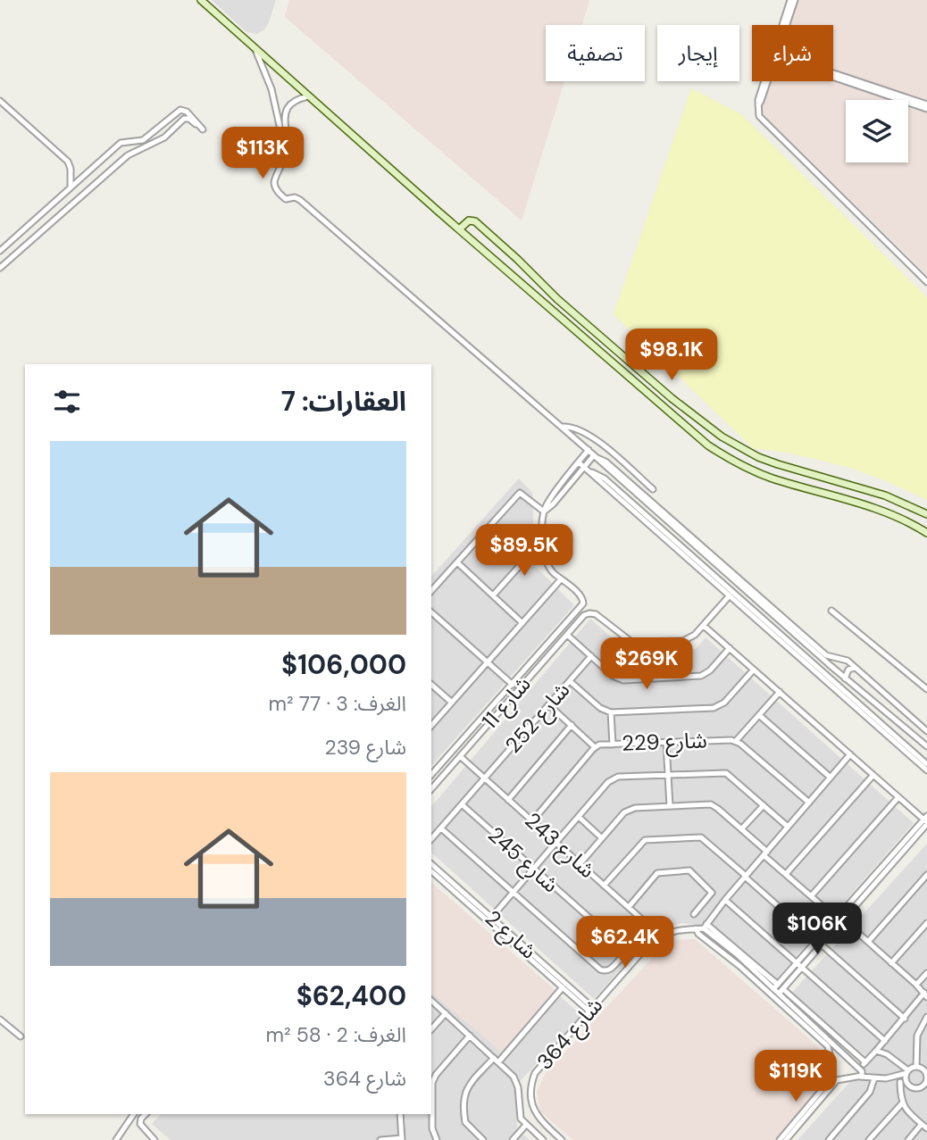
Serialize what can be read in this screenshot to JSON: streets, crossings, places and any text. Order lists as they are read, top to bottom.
{
  "streets": {
    "street": [
      "شارع 11",
      "شارع 252",
      "شارع 229",
      "شارع 243",
      "شارع 245",
      "شارع 2",
      "شارع 364"
    ]
  },
  "crossings": [
    ["شارع 11", "شارع 243"],
    ["شارع 252", "شارع 243"],
    ["شارع 252", "شارع 245"],
    ["شارع 229", "شارع 243"],
    ["شارع 243", "شارع 364"],
    ["شارع 2", "شارع 364"]
  ],
  "page": {
    "chip": ["شراء", "إيجار", "تصفية"],
    "price": [
      "$113K",
      "$98.1K",
      "$89.5K",
      "$269K",
      "$106K",
      "$62.4K",
      "$119K"
    ],
    "heading": "العقارات: 7",
    "list": [
      {
        "name": "$106,000",
        "note": "الغرف: 3 · 77 m² · شارع 239"
      },
      {
        "name": "$62,400",
        "note": "الغرف: 2 · 58 m² · شارع 364"
      }
    ]
  }
}
